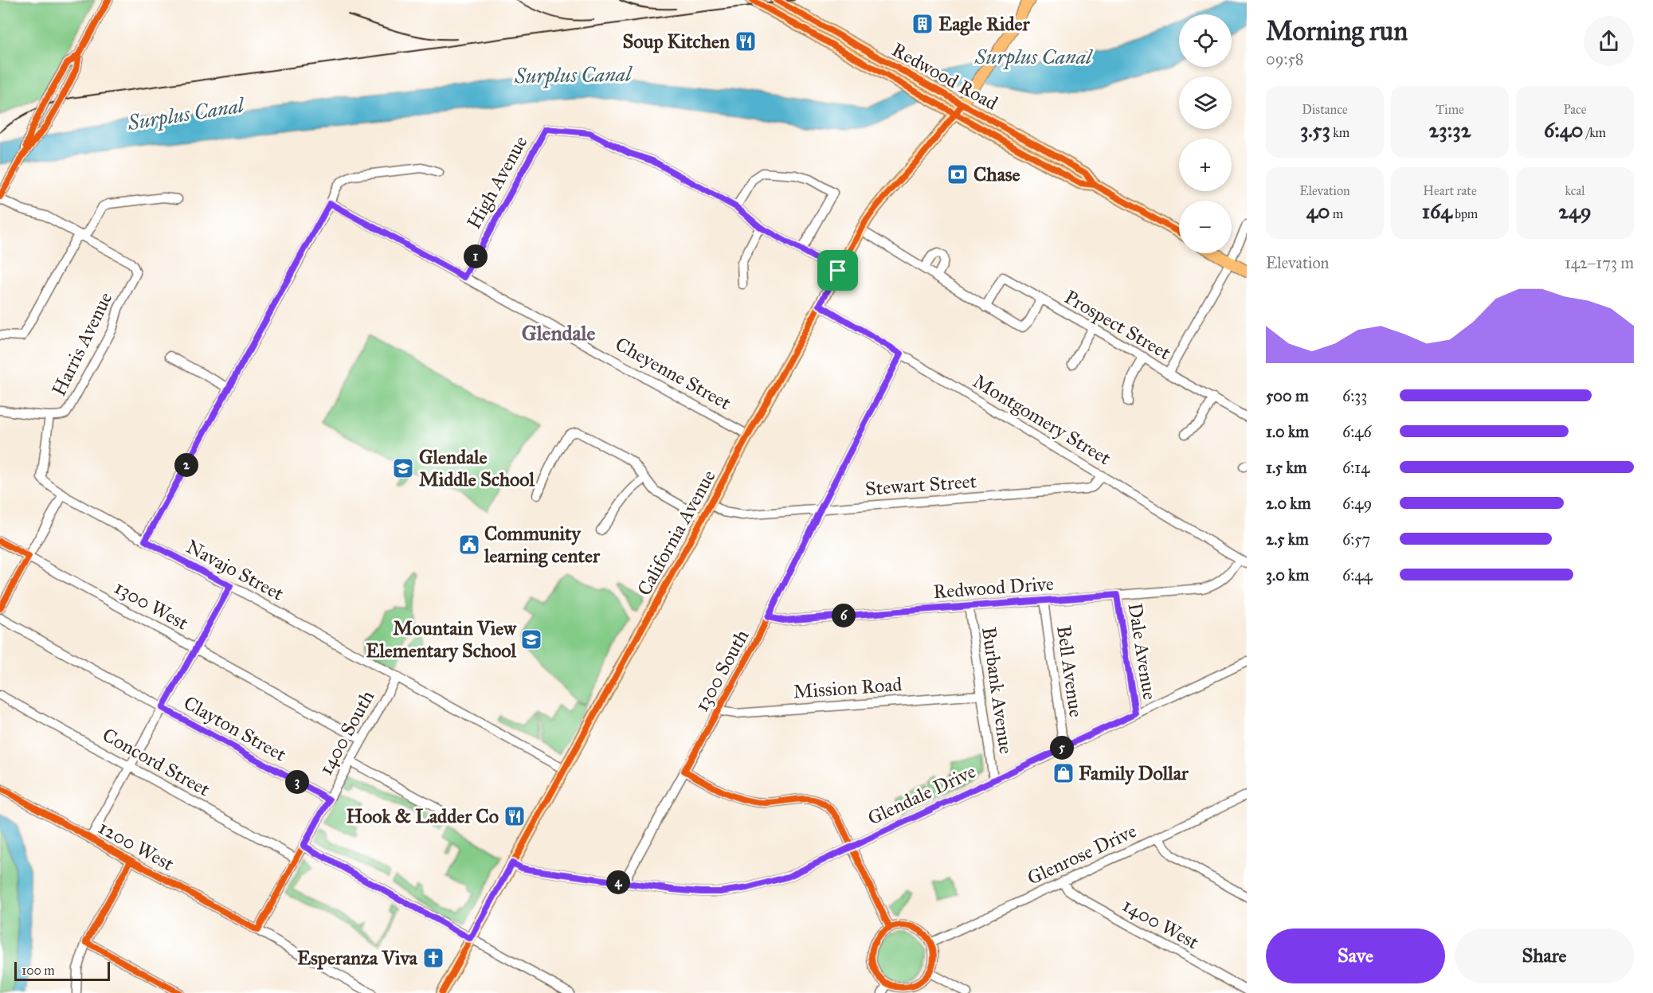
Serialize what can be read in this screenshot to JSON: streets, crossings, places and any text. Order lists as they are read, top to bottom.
{
  "streets": {
    "main road": ["Redwood Road", "California Avenue"],
    "street": [
      "High Avenue",
      "Prospect Street",
      "Harris Avenue",
      "Cheyenne Street",
      "Montgomery Street",
      "Stewart Street",
      "Navajo Street",
      "Redwood Drive",
      "1300 West",
      "Dale Avenue",
      "1300 South",
      "Bell Avenue",
      "Mission Road",
      "Burbank Avenue",
      "Clayton Street",
      "1400 South",
      "Concord Street",
      "Glendale Drive",
      "1200 West",
      "Glenrose Drive",
      "1400 West"
    ]
  },
  "crossings": [
    ["Redwood Road", "California Avenue"],
    ["High Avenue", "Cheyenne Street"],
    ["Harris Avenue", "Navajo Street"],
    ["Cheyenne Street", "California Avenue"],
    ["Montgomery Street", "Stewart Street"],
    ["Montgomery Street", "California Avenue"],
    ["Montgomery Street", "Redwood Drive"],
    ["Montgomery Street", "1300 South"],
    ["Stewart Street", "California Avenue"],
    ["Stewart Street", "1300 South"],
    ["California Avenue", "Navajo Street"],
    ["California Avenue", "Glendale Drive"],
    ["Navajo Street", "1400 South"],
    ["Redwood Drive", "Dale Avenue"],
    ["Redwood Drive", "1300 South"],
    ["Redwood Drive", "Bell Avenue"],
    ["Redwood Drive", "Burbank Avenue"],
    ["1300 West", "1400 South"],
    ["Dale Avenue", "Glendale Drive"],
    ["1300 South", "Mission Road"],
    ["1300 South", "Glendale Drive"],
    ["Bell Avenue", "Glendale Drive"],
    ["Mission Road", "Burbank Avenue"],
    ["Burbank Avenue", "Glendale Drive"],
    ["Clayton Street", "1400 South"],
    ["1400 South", "Concord Street"],
    ["1400 South", "1200 West"],
    ["Glenrose Drive", "1400 West"]
  ],
  "districts": ["Glendale"],
  "water": ["Surplus Canal"],
  "places": {
    "building": ["Eagle Rider"],
    "restaurant": ["Soup Kitchen", "Hook & Ladder Co"],
    "bank": ["Chase"],
    "school or university": ["Glendale Middle School", "Mountain View Elementary School"],
    "public building": ["Community learning center"],
    "shop": ["Family Dollar"],
    "church": ["Esperanza Viva"]
  },
  "scale_bar": "100 m",
  "page": {
    "heading": ["Morning run", "09:58"],
    "map_buttons": ["+", "−"],
    "stats": [
      ["Distance", "3.53 km"],
      ["Time", "23:32"],
      ["Pace", "6:40 /km"],
      ["Elevation", "40 m"],
      ["Heart rate", "164 bpm"],
      ["kcal", "249"]
    ],
    "chart": ["Elevation", "142–173 m"],
    "pins": [
      "1",
      "2",
      "6",
      "5",
      "3",
      "4"
    ],
    "list": [
      {
        "name": "500 m",
        "note": "6:33"
      },
      {
        "name": "1.0 km",
        "note": "6:46"
      },
      {
        "name": "1.5 km",
        "note": "6:14"
      },
      {
        "name": "2.0 km",
        "note": "6:49"
      },
      {
        "name": "2.5 km",
        "note": "6:57"
      },
      {
        "name": "3.0 km",
        "note": "6:44"
      }
    ],
    "buttons": ["Save", "Share"],
    "scale": "100 m"
  }
}
